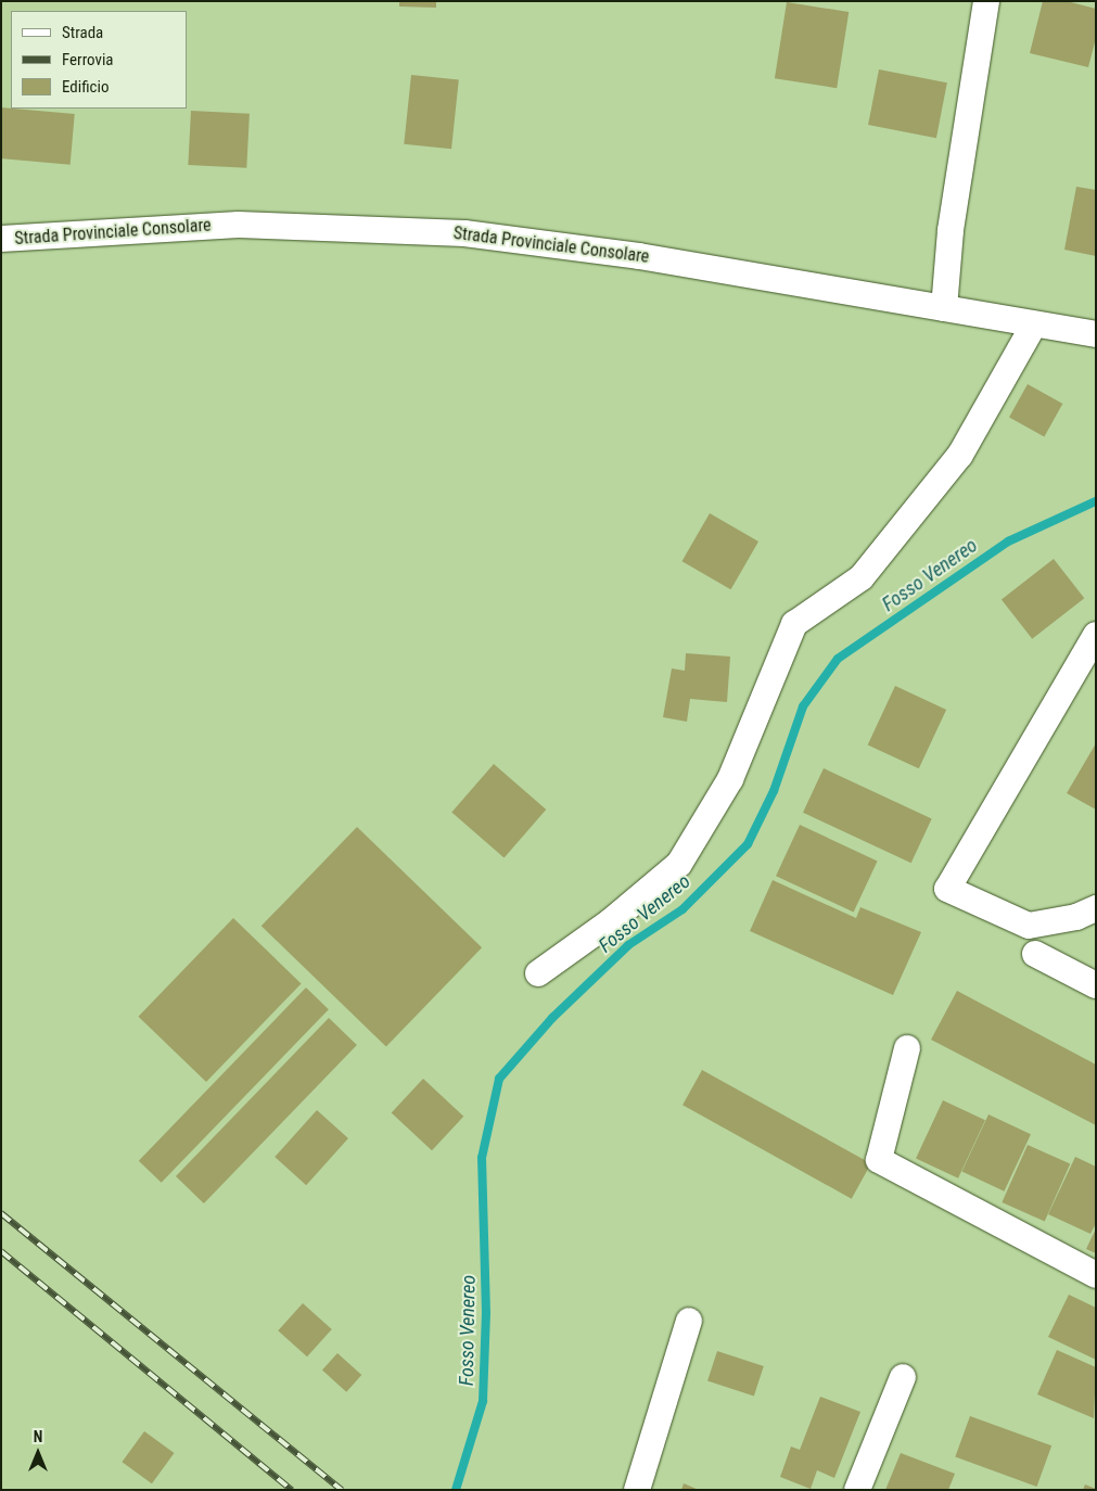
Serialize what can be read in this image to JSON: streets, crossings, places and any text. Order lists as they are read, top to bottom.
{
  "streets": {
    "street": ["Strada Provinciale Consolare"]
  },
  "water": ["Fosso Venereo"],
  "legend": ["Strada", "Ferrovia", "Edificio"],
  "north": "top"
}
